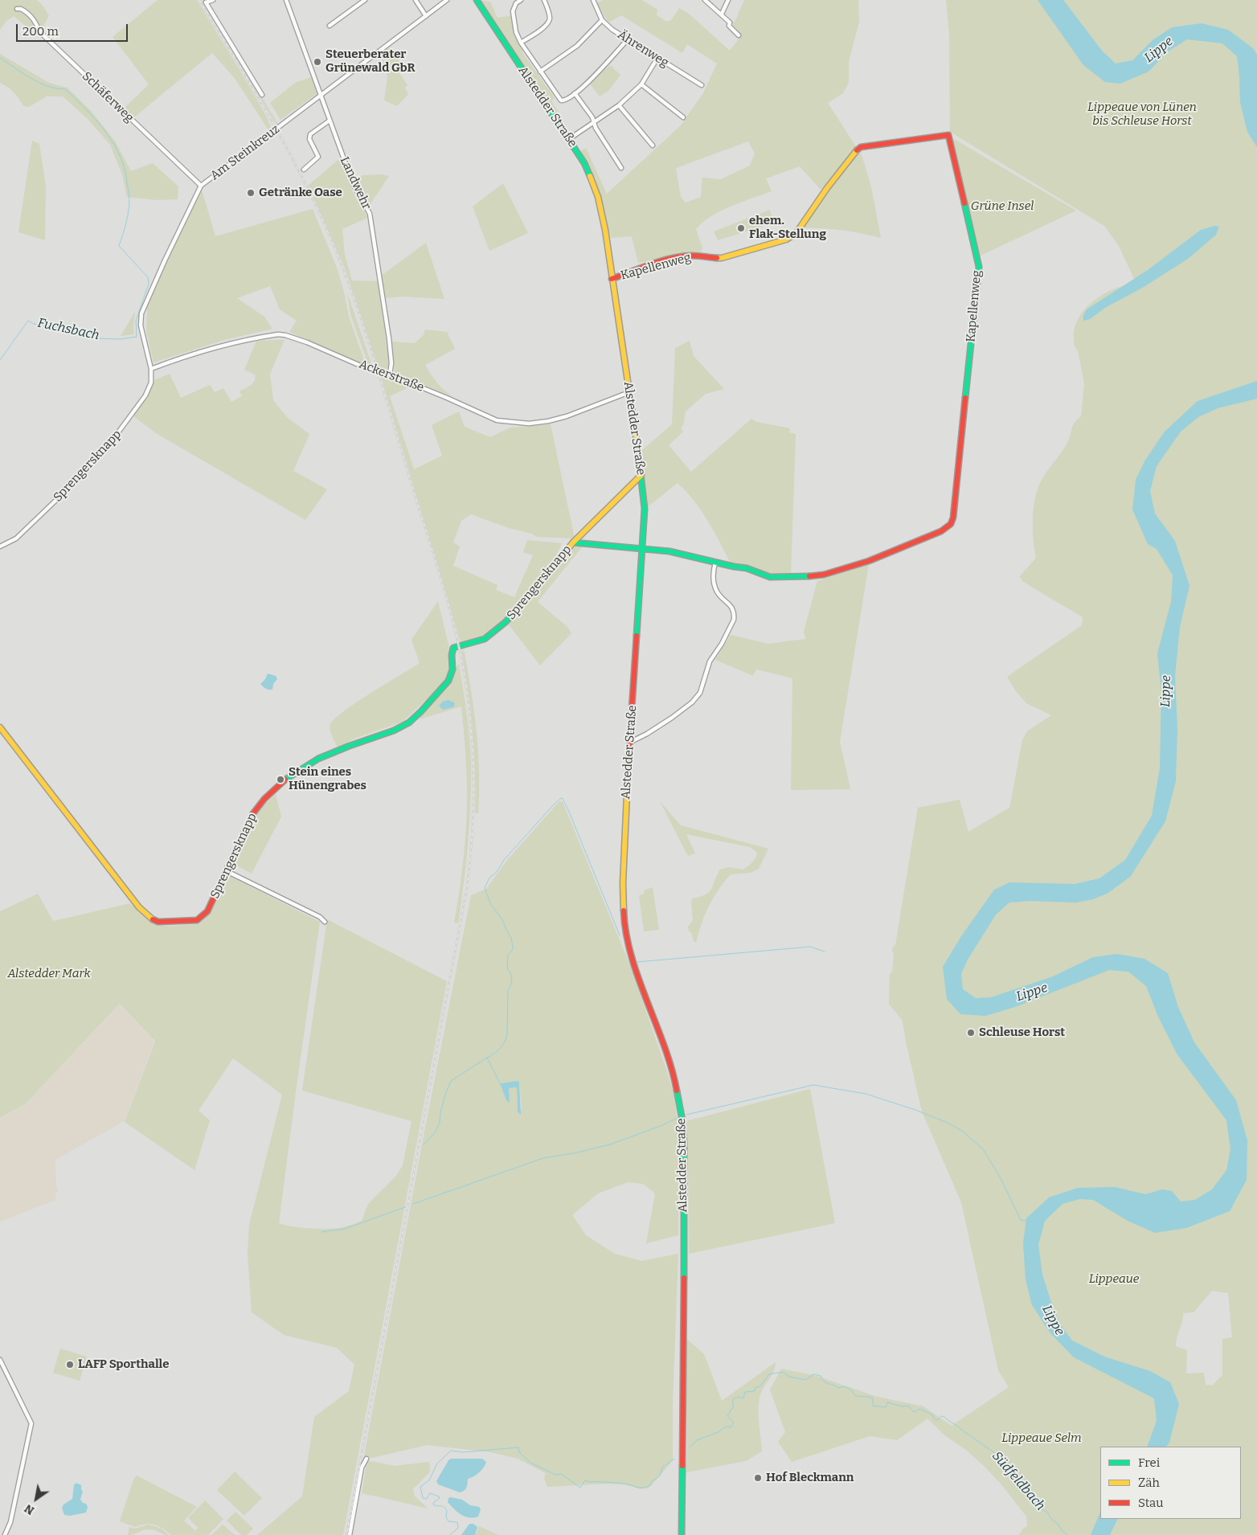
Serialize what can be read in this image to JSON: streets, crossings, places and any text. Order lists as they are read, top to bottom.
{
  "streets": {
    "street": [
      "Ährenweg",
      "Schäferweg",
      "Alstedder Straße",
      "Am Steinkreuz",
      "Landwehr",
      "Kapellenweg",
      "Ackerstraße",
      "Sprengersknapp"
    ]
  },
  "crossings": [
    ["Schäferweg", "Am Steinkreuz"],
    ["Alstedder Straße", "Kapellenweg"],
    ["Alstedder Straße", "Ackerstraße"],
    ["Alstedder Straße", "Sprengersknapp"],
    ["Am Steinkreuz", "Landwehr"],
    ["Am Steinkreuz", "Ackerstraße"],
    ["Am Steinkreuz", "Sprengersknapp"],
    ["Landwehr", "Ackerstraße"],
    ["Kapellenweg", "Sprengersknapp"],
    ["Ackerstraße", "Sprengersknapp"]
  ],
  "water": ["Lippe", "Fuchsbach", "Südfeldbach"],
  "parks": [
    "Lippeaue von Lünen bis Schleuse Horst",
    "Grüne Insel",
    "Alstedder Mark",
    "Lippeaue",
    "Lippeaue Selm"
  ],
  "places": [
    "Steuerberater Grünewald GbR",
    "Getränke Oase",
    "ehem. Flak-Stellung",
    "Stein eines Hünengrabes",
    "Schleuse Horst",
    "LAFP Sporthalle",
    "Hof Bleckmann"
  ],
  "legend": ["Frei", "Zäh", "Stau"],
  "scale_bar": "200 m",
  "north": "bottom left"
}
